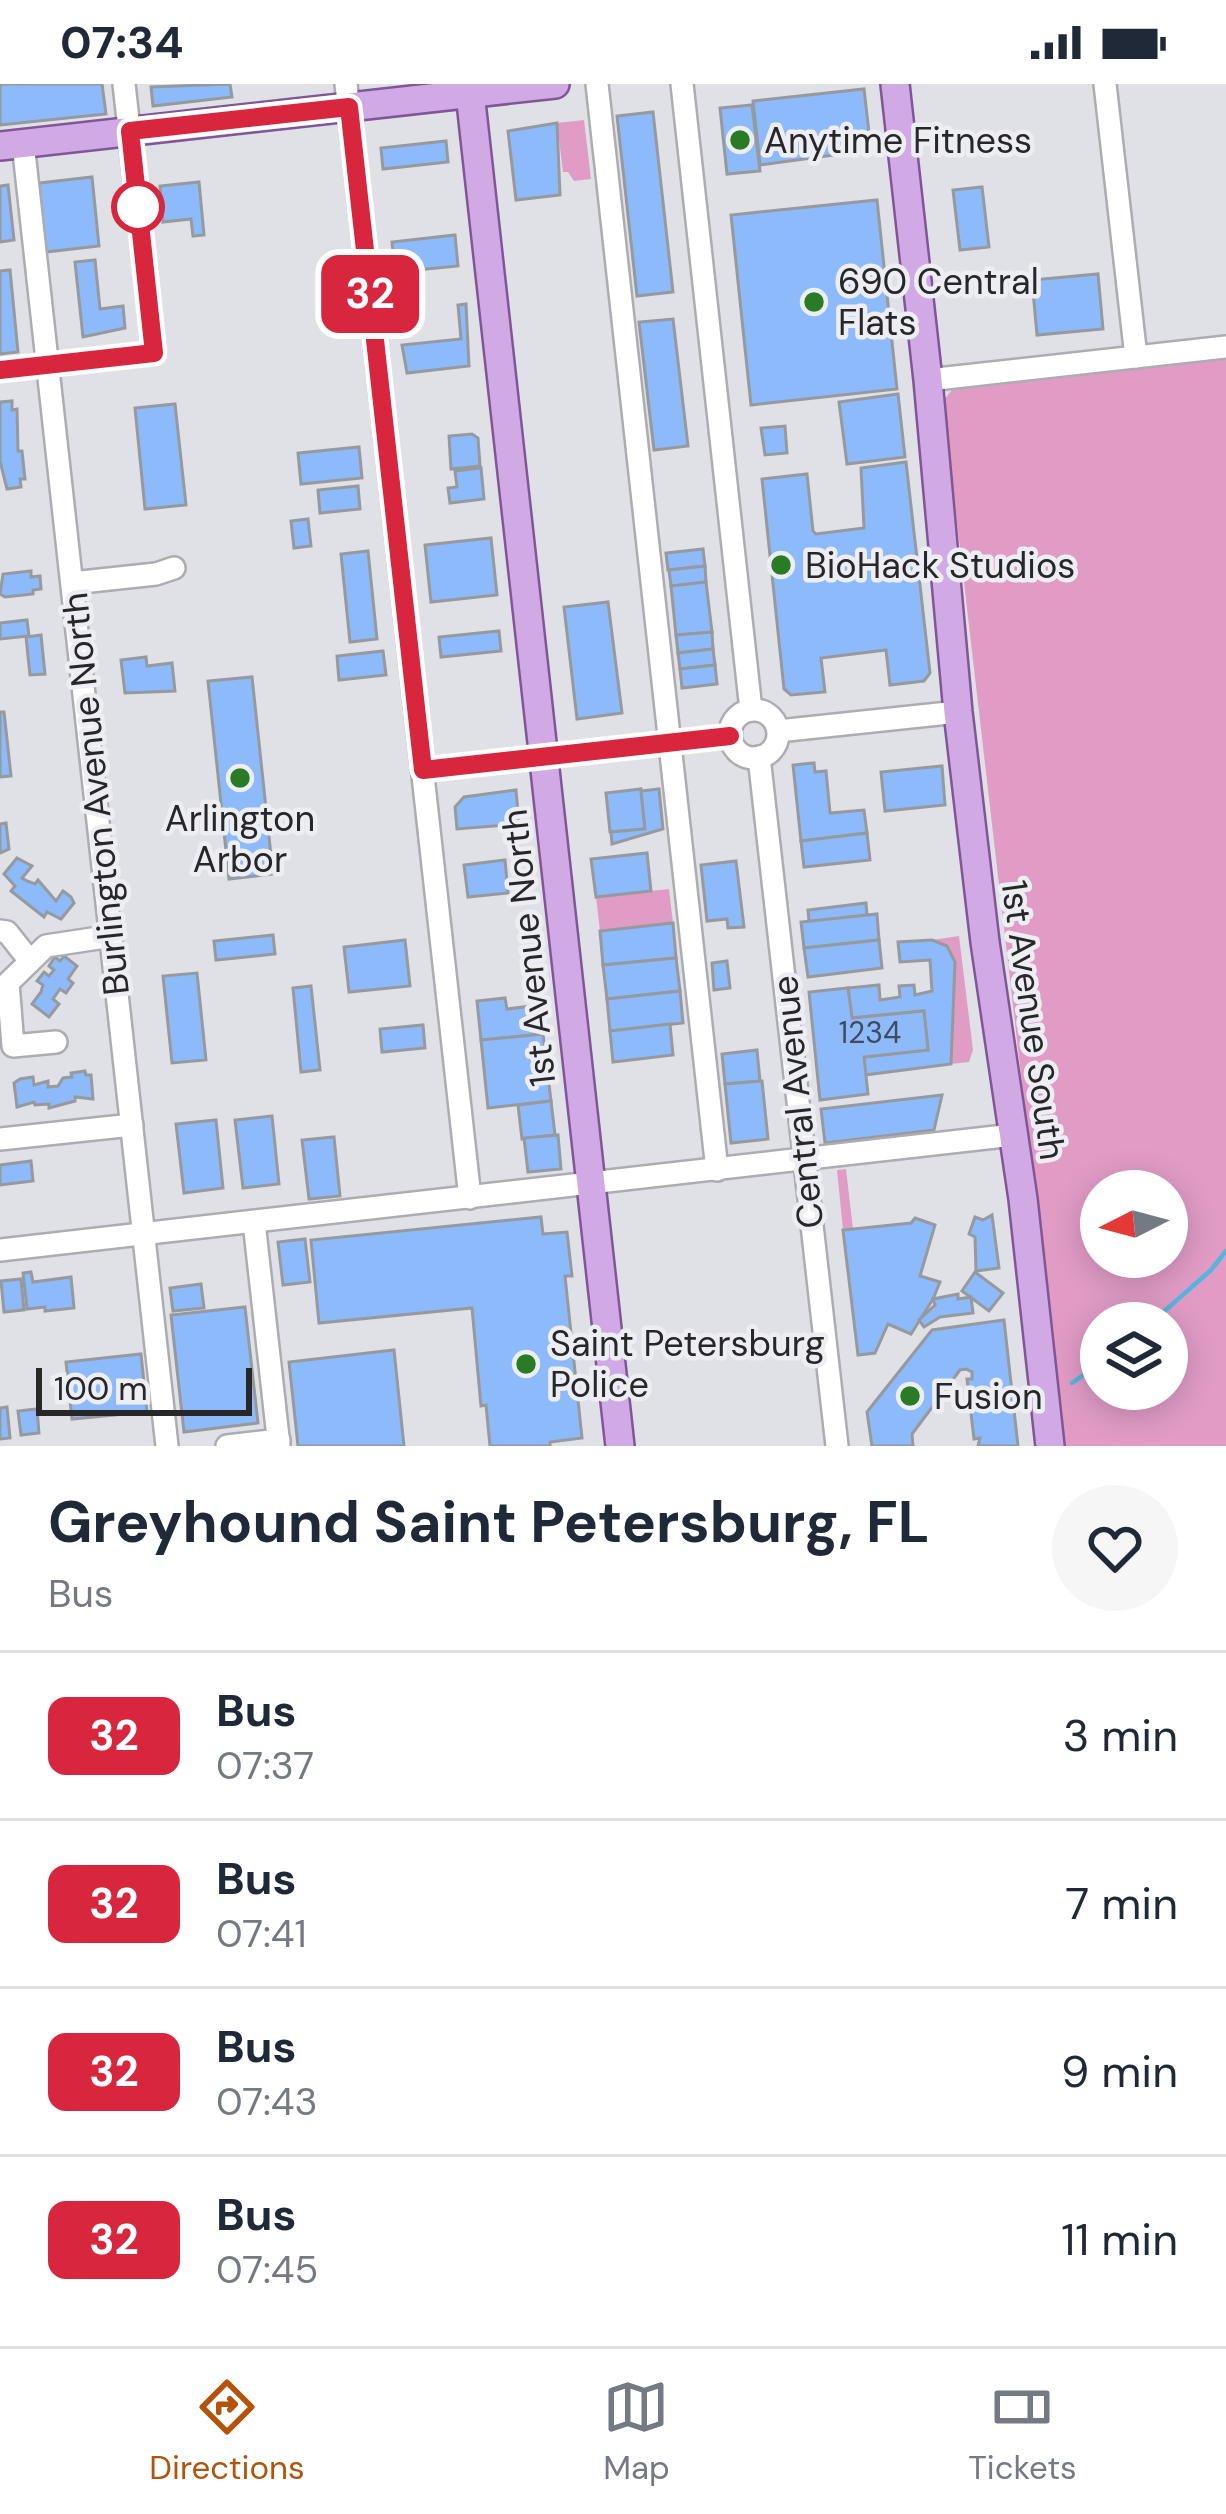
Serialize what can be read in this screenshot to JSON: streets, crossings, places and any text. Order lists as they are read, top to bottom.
{
  "streets": {
    "main road": ["1st Avenue North", "1st Avenue South"],
    "street": ["Burlington Avenue North", "Central Avenue"]
  },
  "places": [
    "Anytime Fitness",
    "690 Central Flats",
    "BioHack Studios",
    "Arlington Arbor",
    "Saint Petersburg Police",
    "Fusion"
  ],
  "lines": ["bus line 32"],
  "house_numbers": ["1234"],
  "scale_bar": "100 m",
  "north": "left",
  "page": {
    "status": "07:34",
    "on_map": "32",
    "scale": "100 m",
    "heading": ["Greyhound Saint Petersburg, FL", "Bus"],
    "list": [
      {
        "mark": "32",
        "name": "Bus",
        "note": "07:37",
        "value": "3 min"
      },
      {
        "mark": "32",
        "name": "Bus",
        "note": "07:41",
        "value": "7 min"
      },
      {
        "mark": "32",
        "name": "Bus",
        "note": "07:43",
        "value": "9 min"
      },
      {
        "mark": "32",
        "name": "Bus",
        "note": "07:45",
        "value": "11 min"
      }
    ],
    "tabs": ["Directions", "Map", "Tickets"]
  }
}
